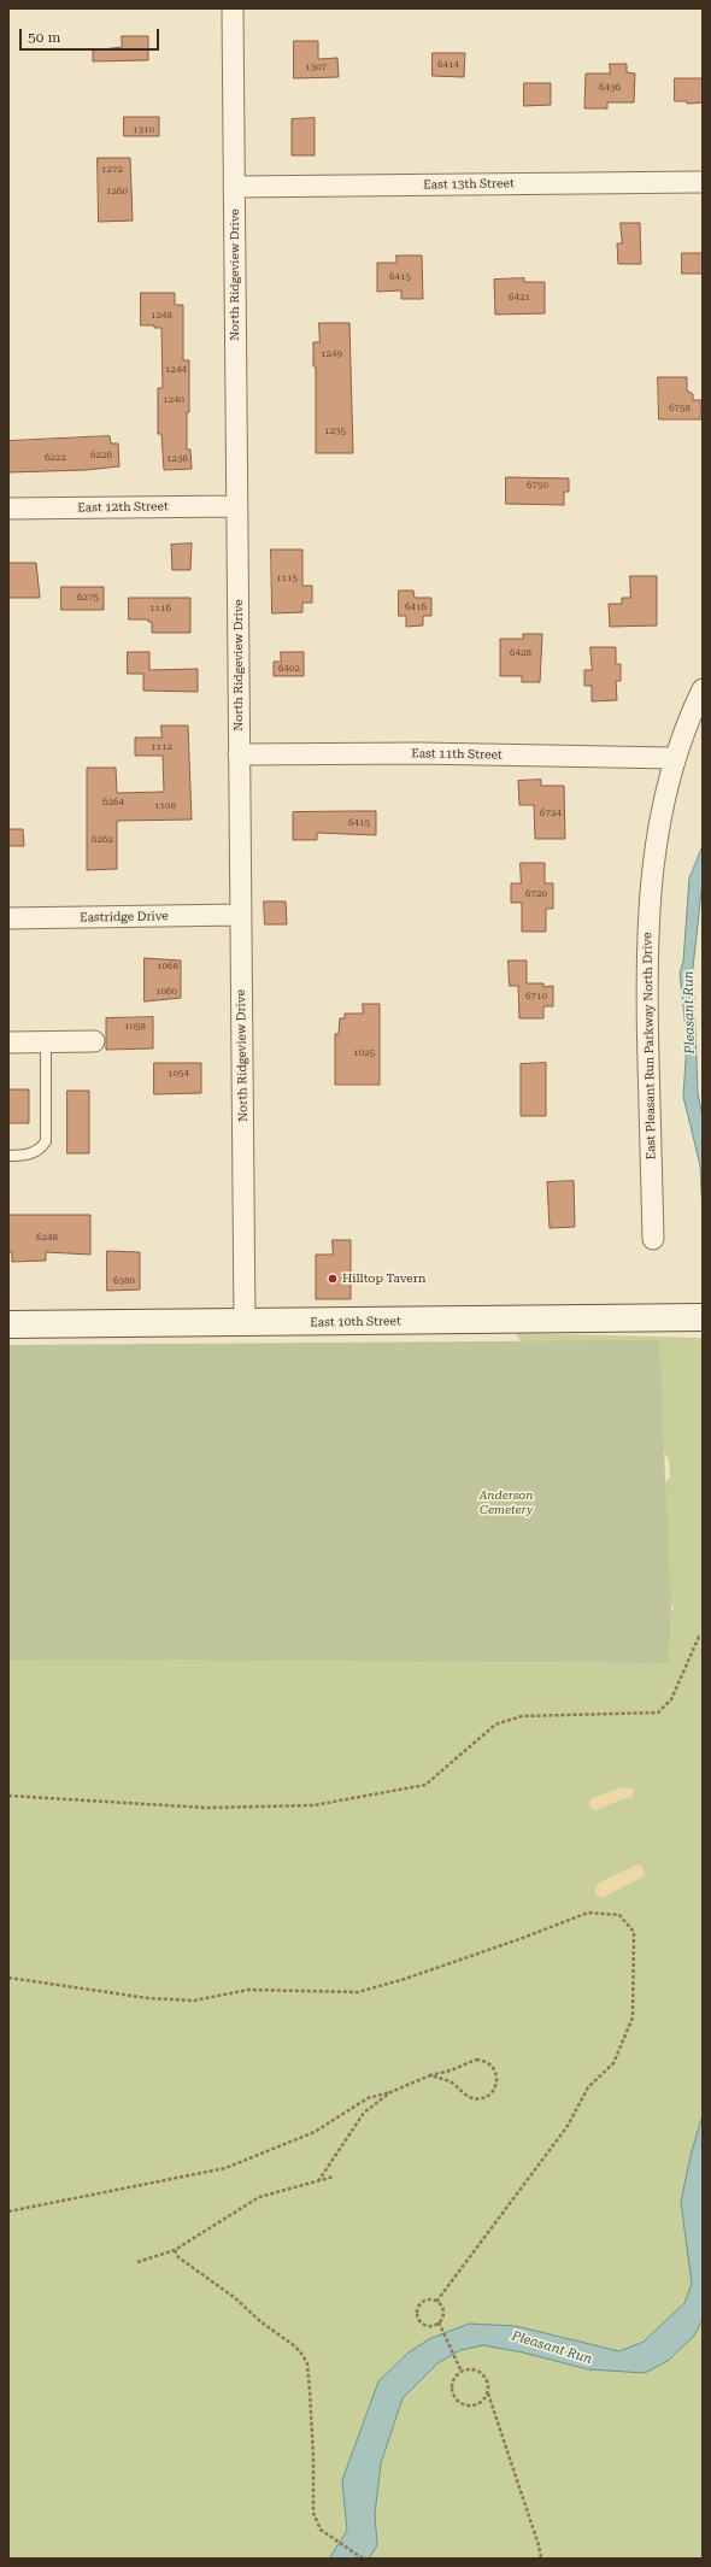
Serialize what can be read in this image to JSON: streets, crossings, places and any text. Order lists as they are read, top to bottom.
{
  "streets": {
    "main road": ["East 10th Street"],
    "street": [
      "East 13th Street",
      "North Ridgeview Drive",
      "East 12th Street",
      "East 11th Street",
      "Eastridge Drive",
      "East Pleasant Run Parkway North Drive"
    ]
  },
  "crossings": [
    ["East 13th Street", "North Ridgeview Drive"],
    ["North Ridgeview Drive", "East 12th Street"],
    ["North Ridgeview Drive", "East 11th Street"],
    ["North Ridgeview Drive", "Eastridge Drive"],
    ["North Ridgeview Drive", "East 10th Street"],
    ["East 11th Street", "East Pleasant Run Parkway North Drive"]
  ],
  "water": ["Pleasant Run"],
  "parks": ["Anderson Cemetery"],
  "places": ["Hilltop Tavern"],
  "house_numbers": [
    "6414",
    "1307",
    "6436",
    "1310",
    "1272",
    "1260",
    "6415",
    "6421",
    "1248",
    "1249",
    "1244",
    "1240",
    "6758",
    "1235",
    "6226",
    "6222",
    "1236",
    "6750",
    "1115",
    "6275",
    "6416",
    "1116",
    "6428",
    "6402",
    "1112",
    "6264",
    "1108",
    "6724",
    "6415",
    "6262",
    "6720",
    "1068",
    "1060",
    "6710",
    "1058",
    "1025",
    "1054",
    "6248",
    "6380"
  ],
  "scale_bar": "50 m"
}
